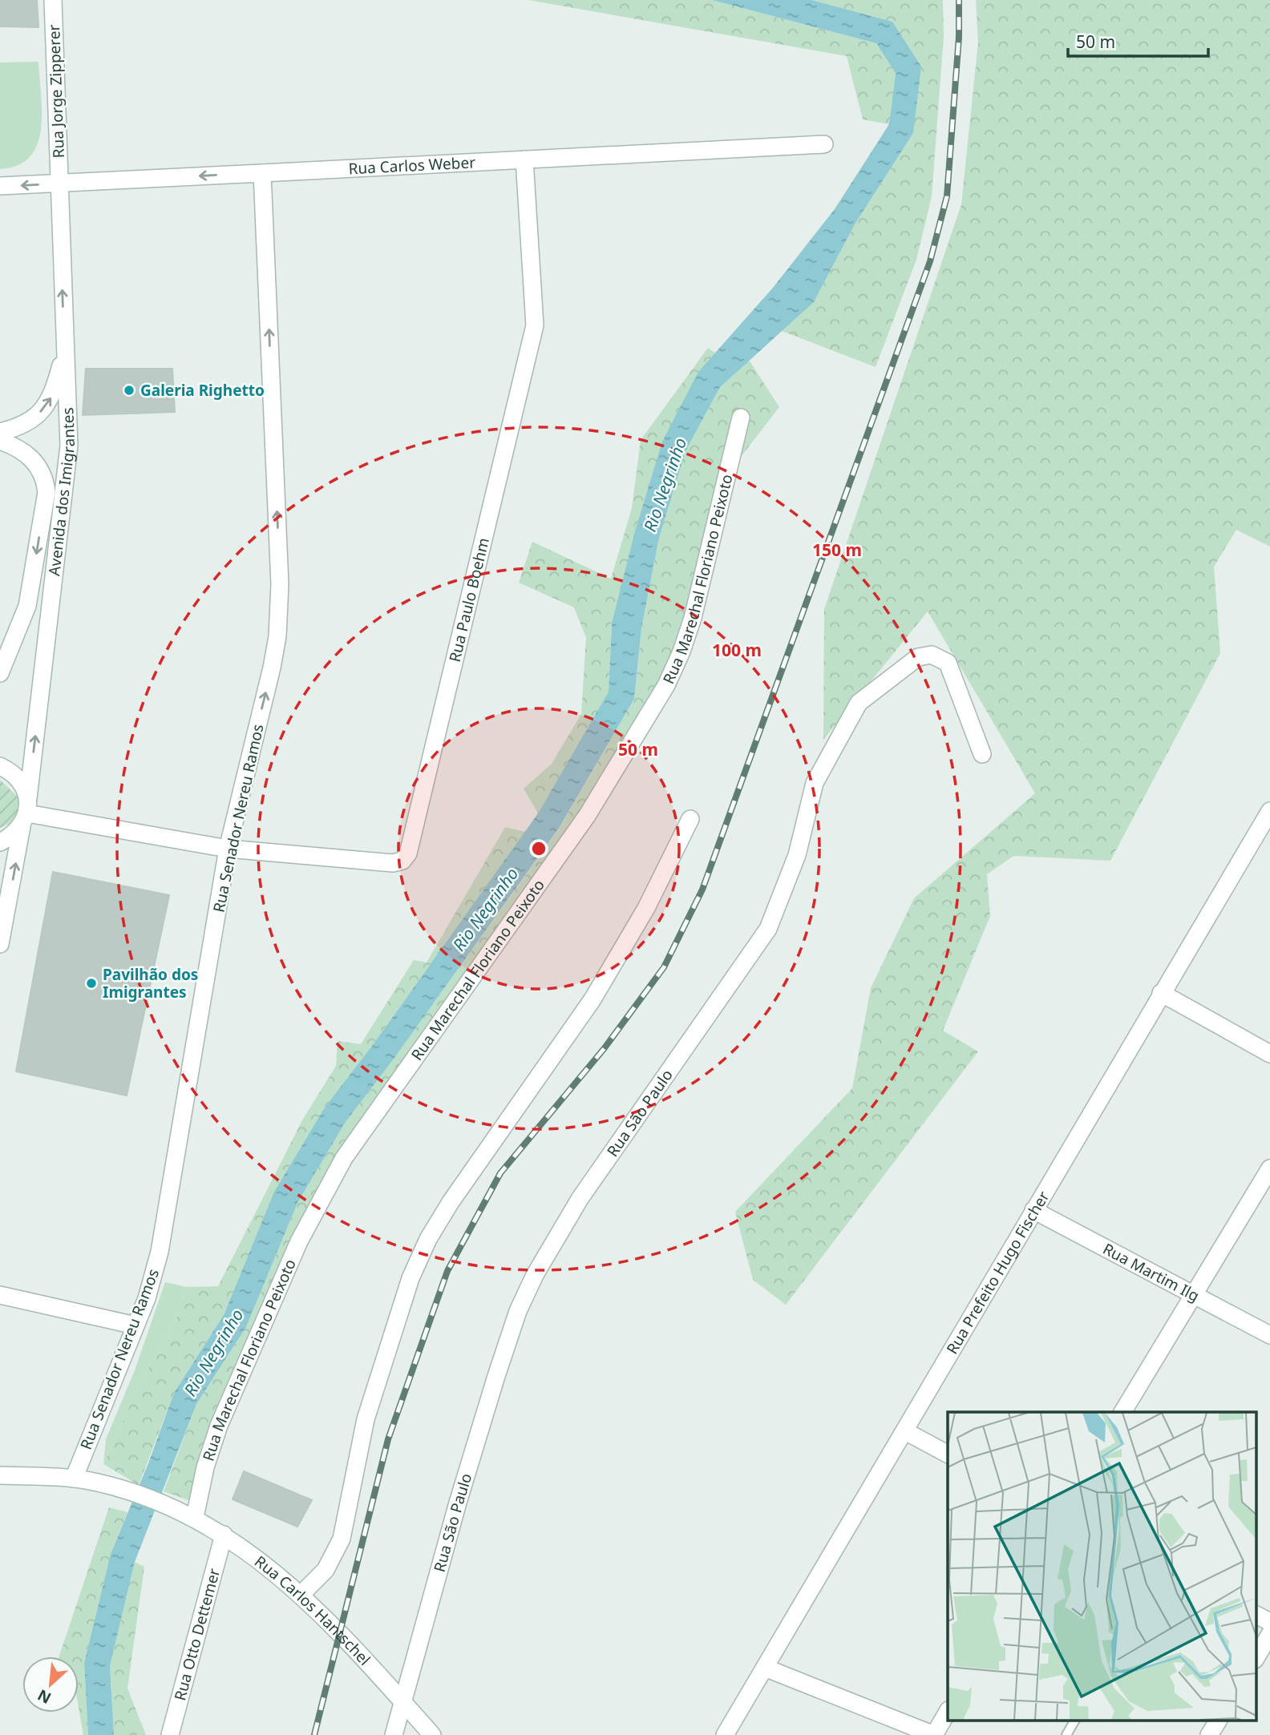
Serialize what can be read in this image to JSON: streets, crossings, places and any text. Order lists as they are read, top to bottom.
{
  "streets": {
    "street": [
      "Rua Jorge Zipperer",
      "Rua Carlos Weber",
      "Avenida dos Imigrantes",
      "Rua Marechal Floriano Peixoto",
      "Rua Paulo Boehm",
      "Rua Senador Nereu Ramos",
      "Rua São Paulo",
      "Rua Prefeito Hugo Fischer",
      "Rua Martim Ilg",
      "Rua Carlos Hantschel",
      "Rua Otto Dettemer"
    ]
  },
  "crossings": [
    ["Rua Jorge Zipperer", "Rua Carlos Weber"],
    ["Rua Jorge Zipperer", "Avenida dos Imigrantes"],
    ["Rua Carlos Weber", "Avenida dos Imigrantes"],
    ["Rua Carlos Weber", "Rua Paulo Boehm"],
    ["Rua Carlos Weber", "Rua Senador Nereu Ramos"],
    ["Avenida dos Imigrantes", "Rua Paulo Boehm"],
    ["Rua Marechal Floriano Peixoto", "Rua Carlos Hantschel"],
    ["Rua Paulo Boehm", "Rua Senador Nereu Ramos"],
    ["Rua Senador Nereu Ramos", "Rua Carlos Hantschel"],
    ["Rua São Paulo", "Rua Carlos Hantschel"],
    ["Rua Prefeito Hugo Fischer", "Rua Martim Ilg"],
    ["Rua Carlos Hantschel", "Rua Otto Dettemer"]
  ],
  "one_way": ["Rua Senador Nereu Ramos"],
  "water": ["Rio Negrinho"],
  "places": ["Galeria Righetto", "Pavilhão dos Imigrantes"],
  "scale_bar": "50 m",
  "north": "bottom left",
  "rings": ["150 m", "100 m", "50 m"]
}
